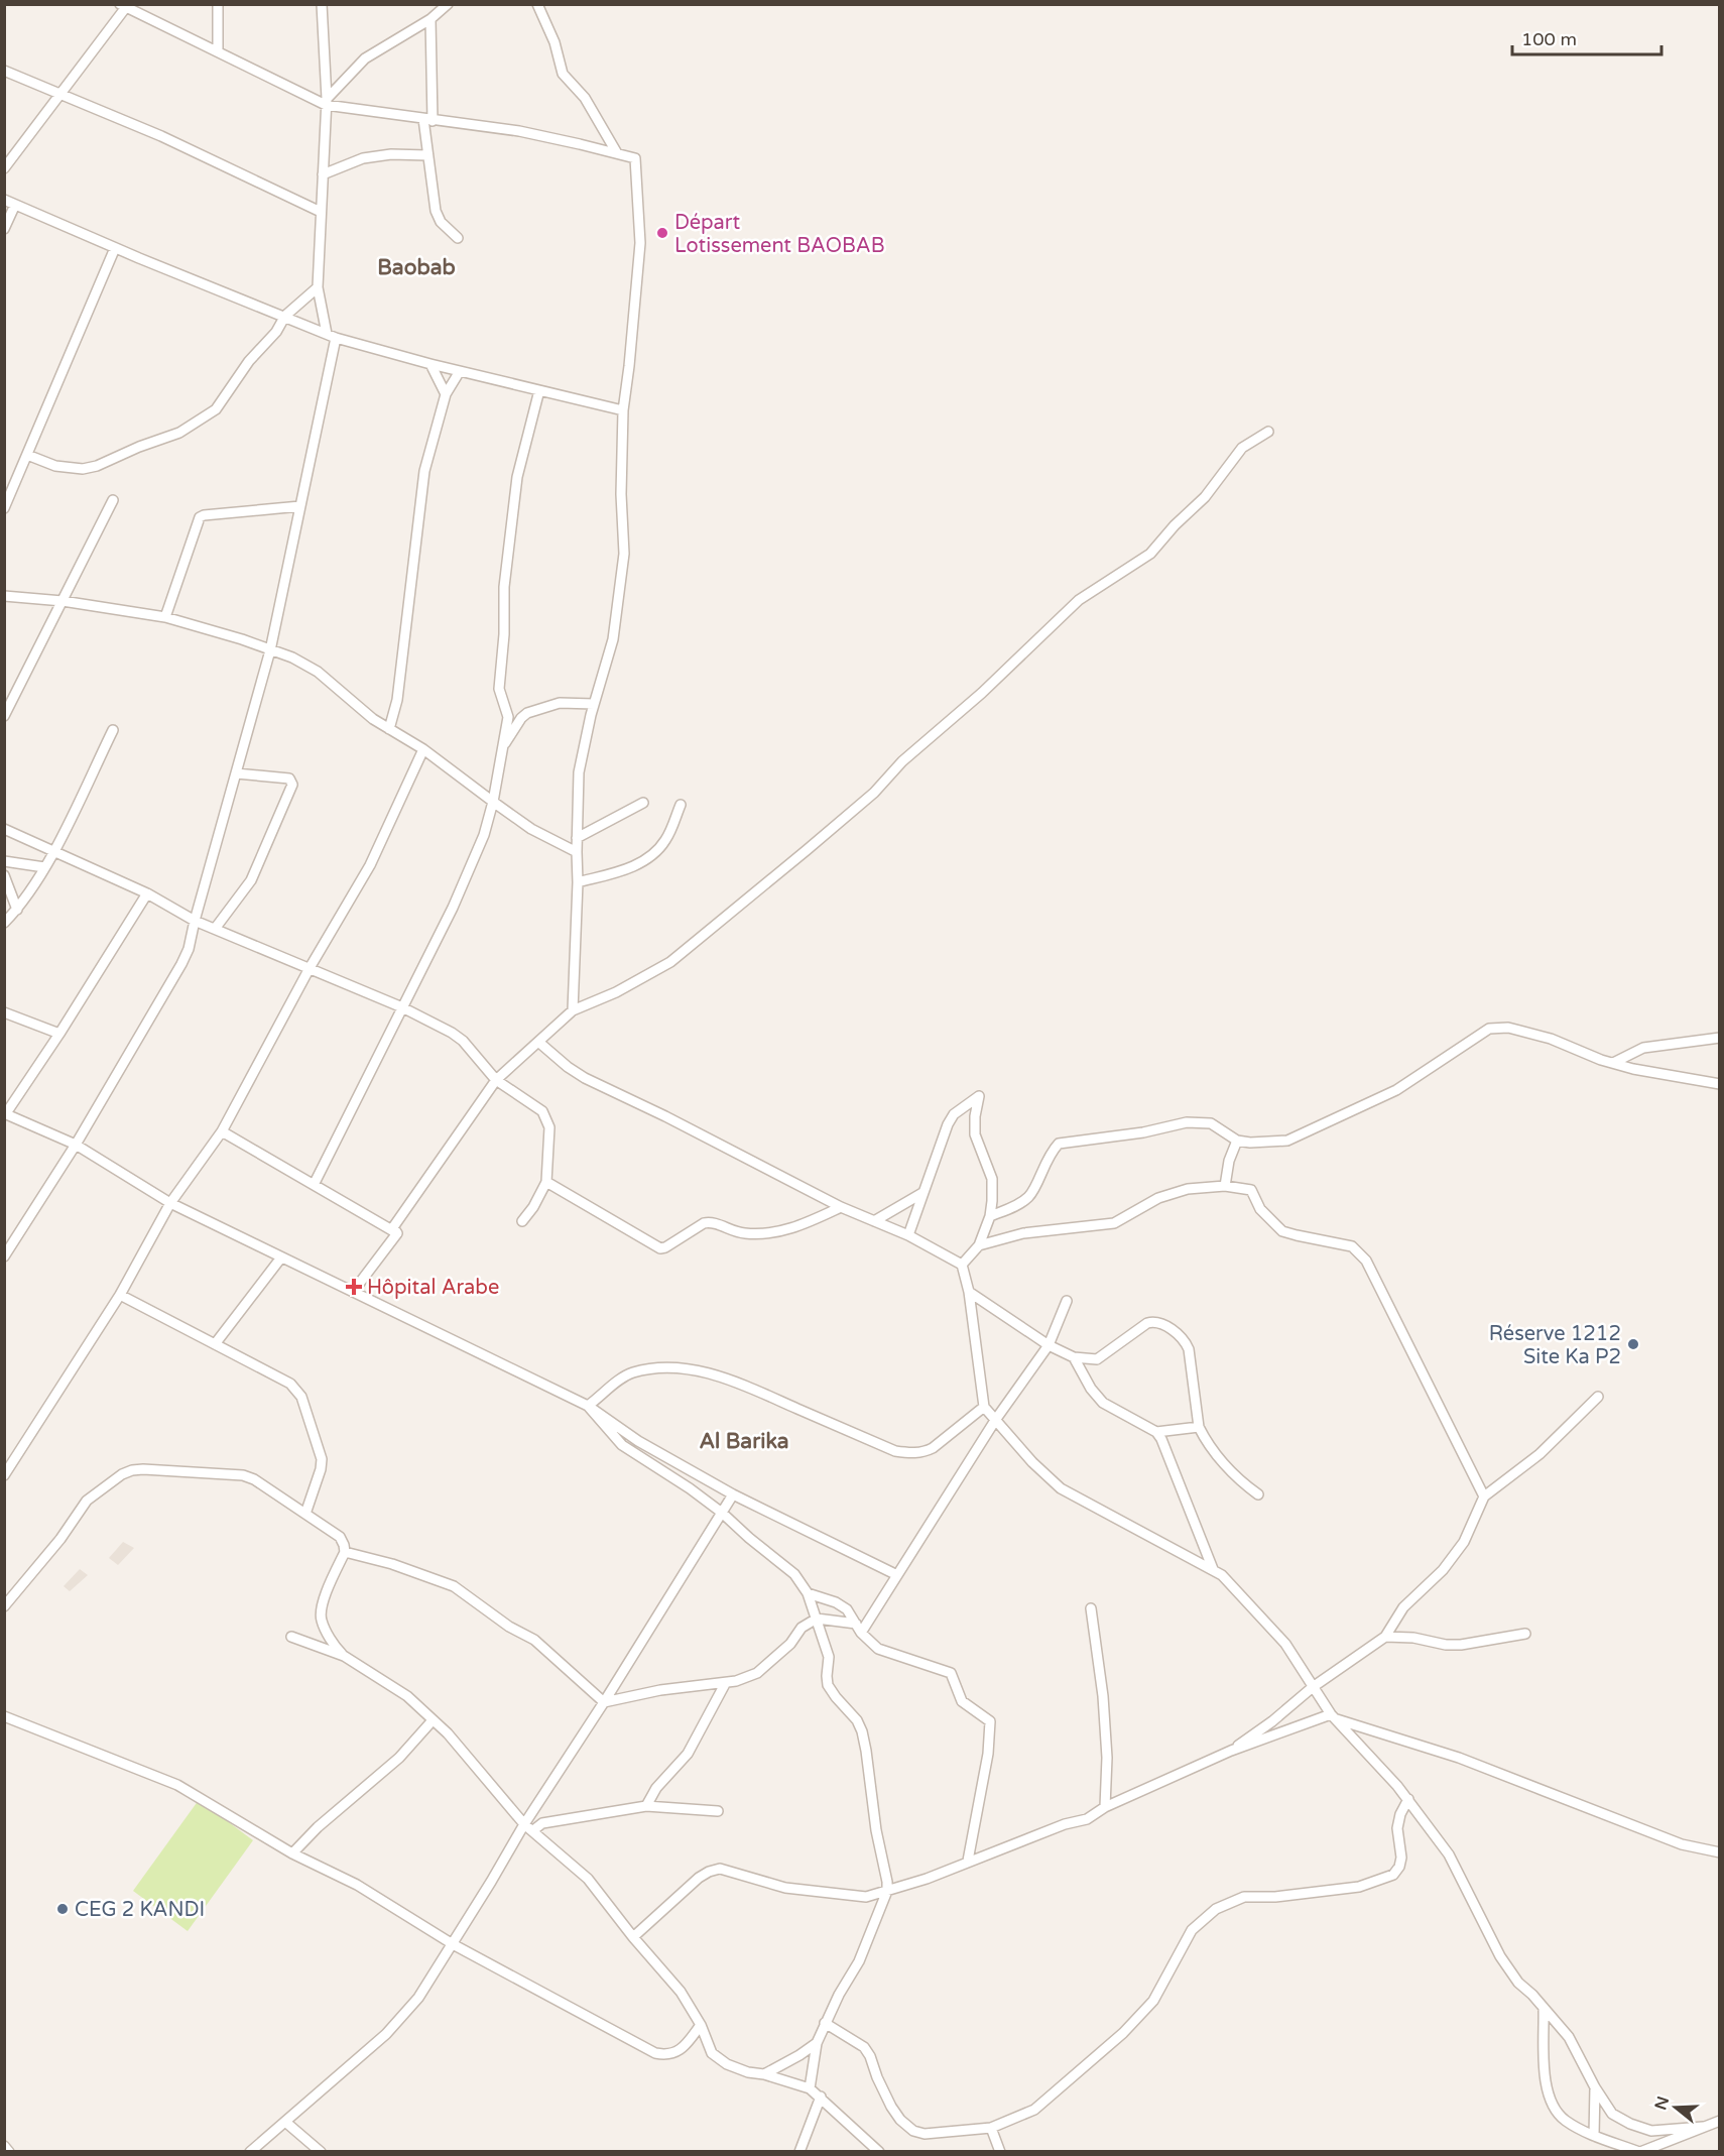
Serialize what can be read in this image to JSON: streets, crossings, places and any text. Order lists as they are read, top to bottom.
{
  "districts": ["Baobab", "Al Barika"],
  "places": {
    "other": ["Départ Lotissement BAOBAB", "Réserve 1212 Site Ka P2", "CEG 2 KANDI"],
    "health": ["Hôpital Arabe"]
  },
  "scale_bar": "100 m",
  "north": "left"
}
